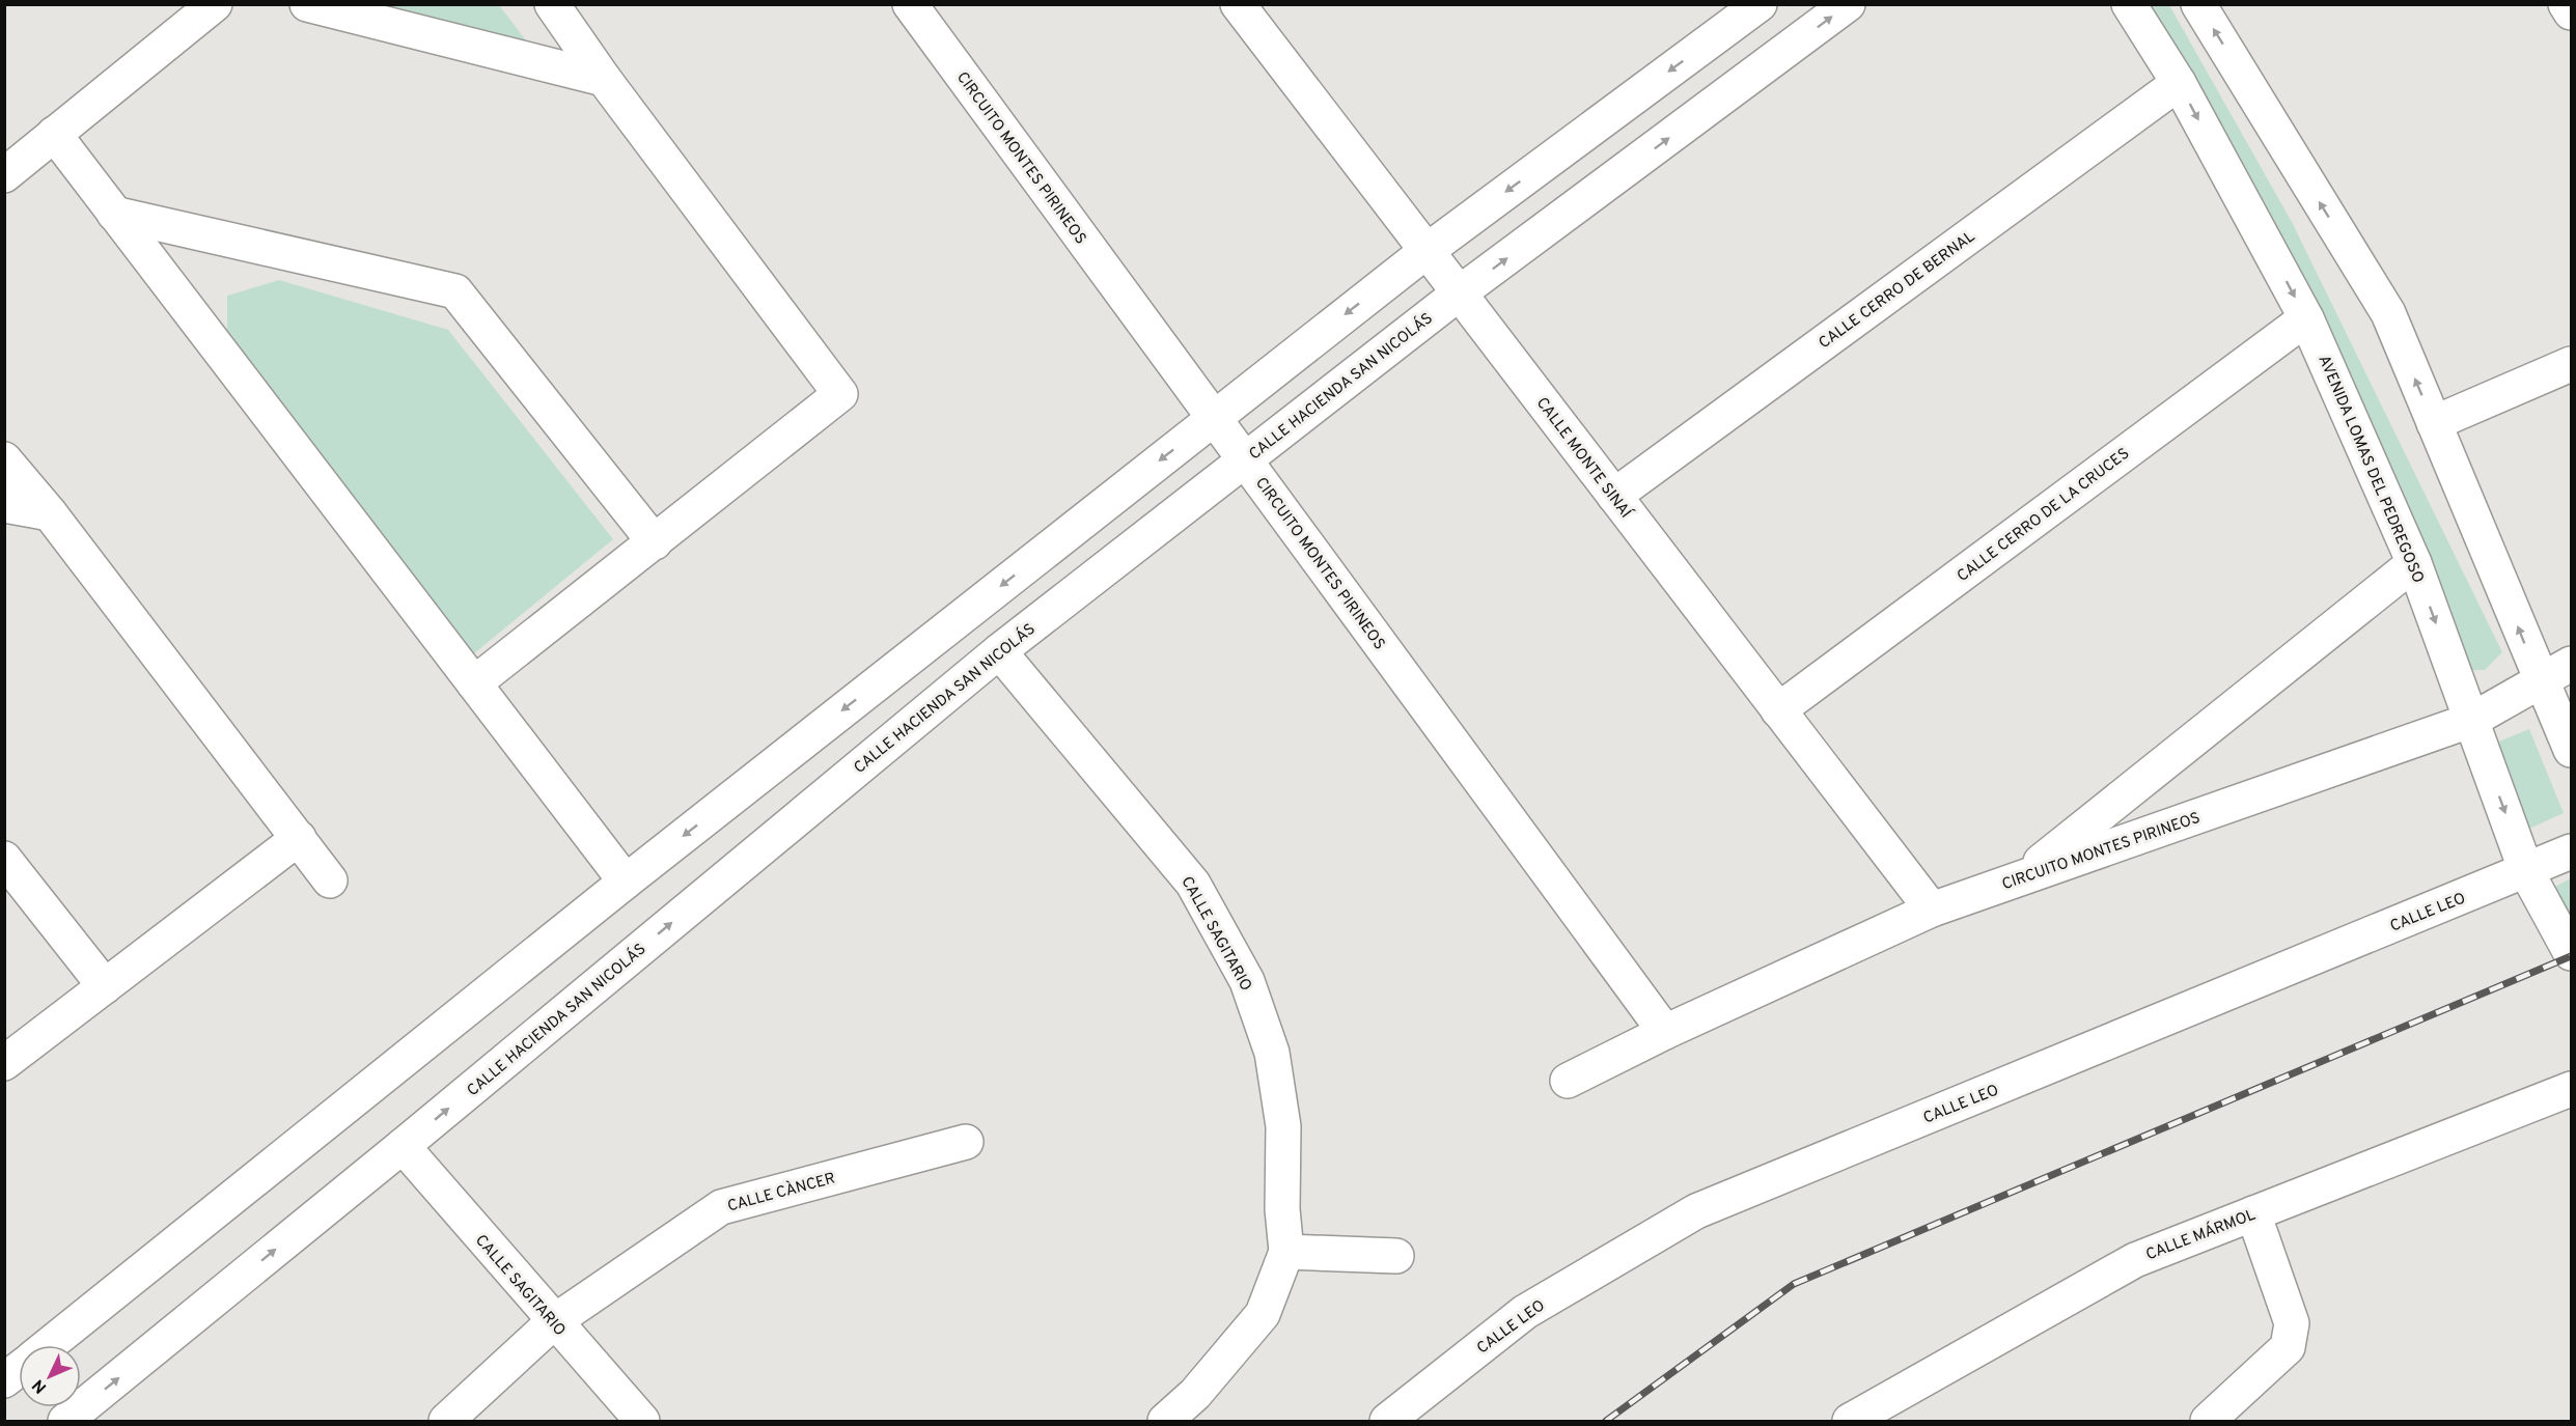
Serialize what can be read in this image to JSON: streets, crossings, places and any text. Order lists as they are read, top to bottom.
{
  "streets": {
    "street": [
      "CIRCUITO MONTES PIRINEOS",
      "CALLE CERRO DE BERNAL",
      "CALLE HACIENDA SAN NICOLÁS",
      "CALLE MONTE SINAÍ",
      "AVENIDA LOMAS DEL PEDREGOSO",
      "CALLE CERRO DE LA CRUCES",
      "CALLE LEO",
      "CALLE SAGITARIO",
      "CALLE CÀNCER",
      "CALLE MÁRMOL"
    ]
  },
  "crossings": [
    ["CIRCUITO MONTES PIRINEOS", "CALLE HACIENDA SAN NICOLÁS"],
    ["CIRCUITO MONTES PIRINEOS", "CALLE MONTE SINAÍ"],
    ["CIRCUITO MONTES PIRINEOS", "AVENIDA LOMAS DEL PEDREGOSO"],
    ["CALLE CERRO DE BERNAL", "CALLE MONTE SINAÍ"],
    ["CALLE CERRO DE BERNAL", "AVENIDA LOMAS DEL PEDREGOSO"],
    ["CALLE HACIENDA SAN NICOLÁS", "CALLE MONTE SINAÍ"],
    ["CALLE HACIENDA SAN NICOLÁS", "CALLE SAGITARIO"],
    ["CALLE MONTE SINAÍ", "CALLE CERRO DE LA CRUCES"],
    ["AVENIDA LOMAS DEL PEDREGOSO", "CALLE CERRO DE LA CRUCES"],
    ["AVENIDA LOMAS DEL PEDREGOSO", "CALLE LEO"],
    ["CALLE SAGITARIO", "CALLE CÀNCER"]
  ],
  "north": "bottom left"
}
